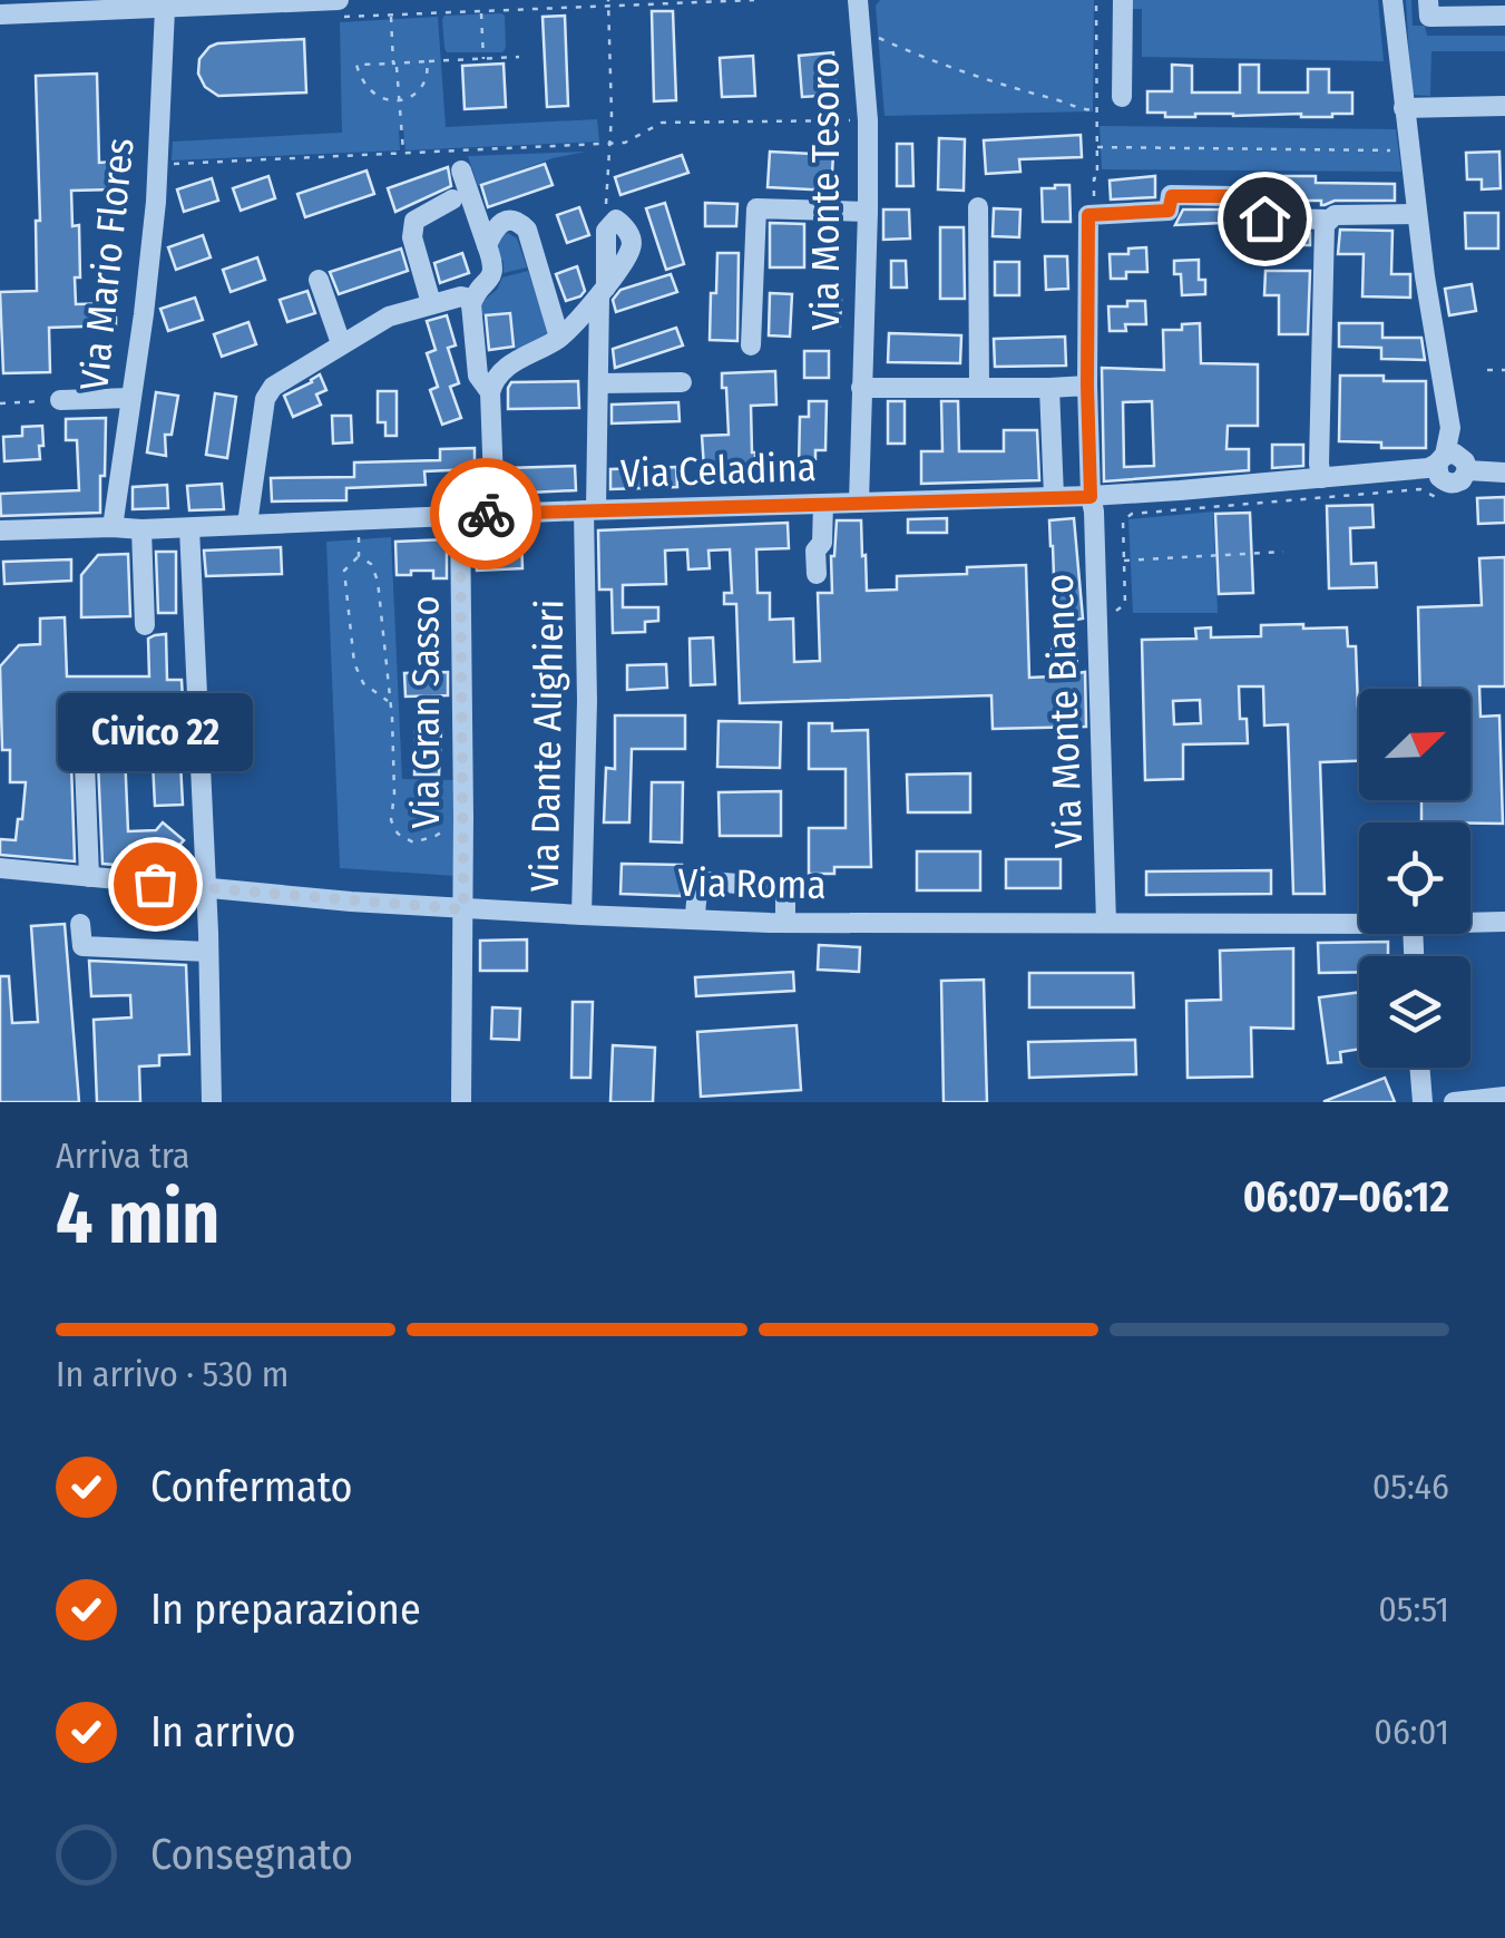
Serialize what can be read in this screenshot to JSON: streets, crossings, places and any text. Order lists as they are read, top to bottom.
{
  "streets": {
    "street": [
      "Via Monte Tesoro",
      "Via Mario Flores",
      "Via Celadina",
      "Via Monte Bianco",
      "Via Gran Sasso",
      "Via Dante Alighieri",
      "Via Roma"
    ]
  },
  "crossings": [
    ["Via Monte Tesoro", "Via Celadina"],
    ["Via Mario Flores", "Via Celadina"],
    ["Via Celadina", "Via Monte Bianco"],
    ["Via Celadina", "Via Gran Sasso"],
    ["Via Celadina", "Via Dante Alighieri"],
    ["Via Monte Bianco", "Via Roma"],
    ["Via Gran Sasso", "Via Roma"],
    ["Via Dante Alighieri", "Via Roma"]
  ],
  "places": ["Civico 22"],
  "north": "top right",
  "page": {
    "bubble": "Civico 22",
    "heading": ["4 min", "Arriva tra", "06:07–06:12"],
    "bar": "In arrivo · 530 m",
    "list": [
      ["Confermato", "05:46"],
      ["In preparazione", "05:51"],
      ["In arrivo", "06:01"],
      "Consegnato"
    ]
  }
}
